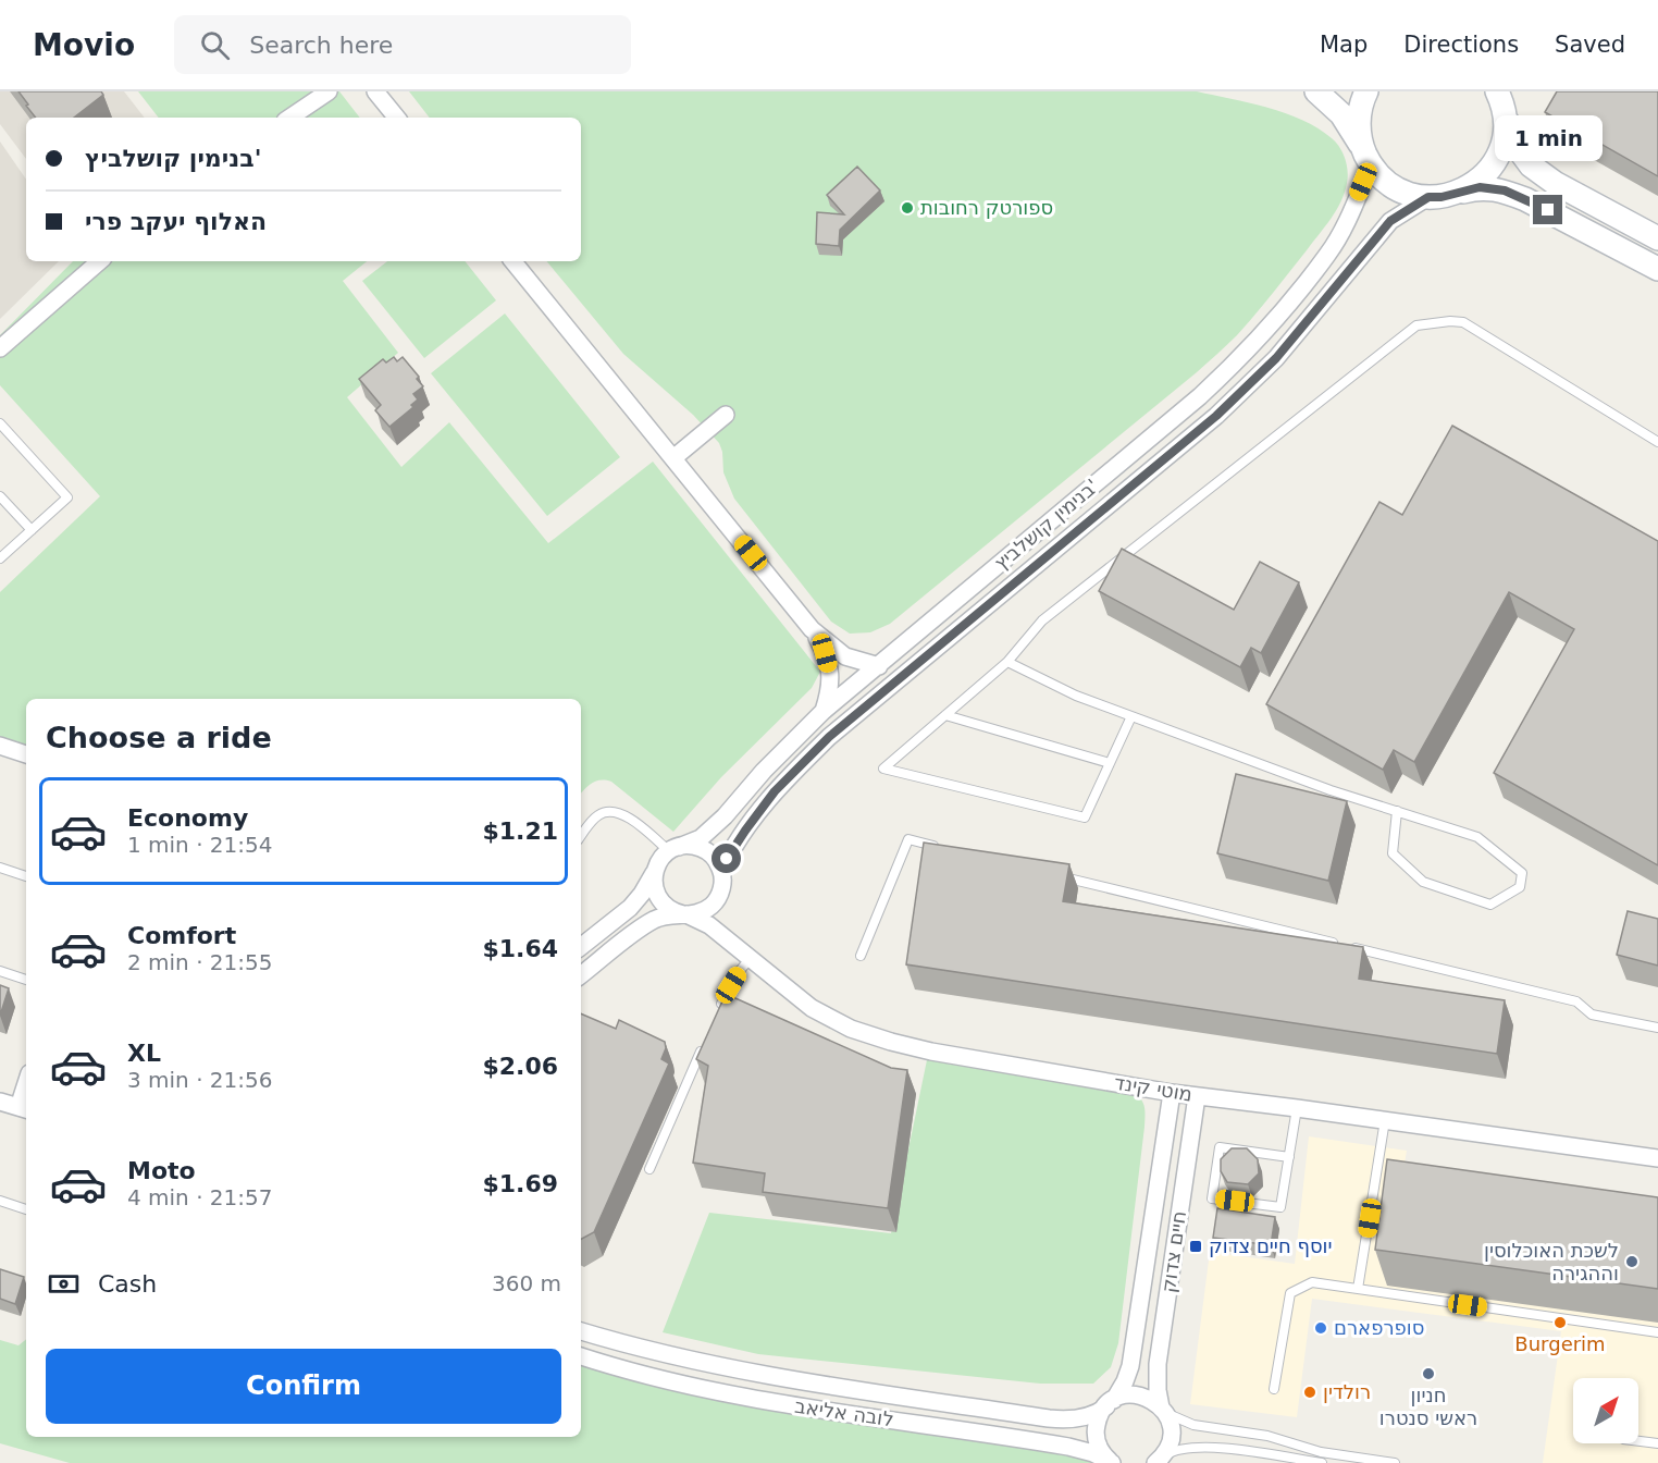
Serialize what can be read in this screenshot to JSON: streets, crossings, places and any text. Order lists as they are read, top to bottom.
{
  "streets": {
    "street": [
      "בנימין קושלביץ'",
      "מוטי קינד",
      "חיים צדוק",
      "לובה אליאב"
    ]
  },
  "crossings": [
    ["בנימין קושלביץ'", "מוטי קינד"],
    ["מוטי קינד", "חיים צדוק"],
    ["חיים צדוק", "לובה אליאב"]
  ],
  "places": {
    "other": [
      "ספורטק רחובות",
      "לשכת האוכלוסין וההגירה",
      "Burgerim",
      "סופרפארם",
      "חניון ראשי סנטרו",
      "רולדין"
    ],
    "transit": ["יוסף חיים צדוק"]
  },
  "north": "top right",
  "page": {
    "header": "Movio",
    "search": "Search here",
    "nav": ["Map", "Directions", "Saved"],
    "bubble": "1 min",
    "banner": ["בנימין קושלביץ'", "האלוף יעקב פרי"],
    "heading": "Choose a ride",
    "list": [
      {
        "name": "Economy",
        "note": "1 min · 21:54",
        "value": "$1.21"
      },
      {
        "name": "Comfort",
        "note": "2 min · 21:55",
        "value": "$1.64"
      },
      {
        "name": "XL",
        "note": "3 min · 21:56",
        "value": "$2.06"
      },
      {
        "name": "Moto",
        "note": "4 min · 21:57",
        "value": "$1.69"
      }
    ],
    "pay": ["Cash", "360 m"],
    "buttons": "Confirm"
  }
}
